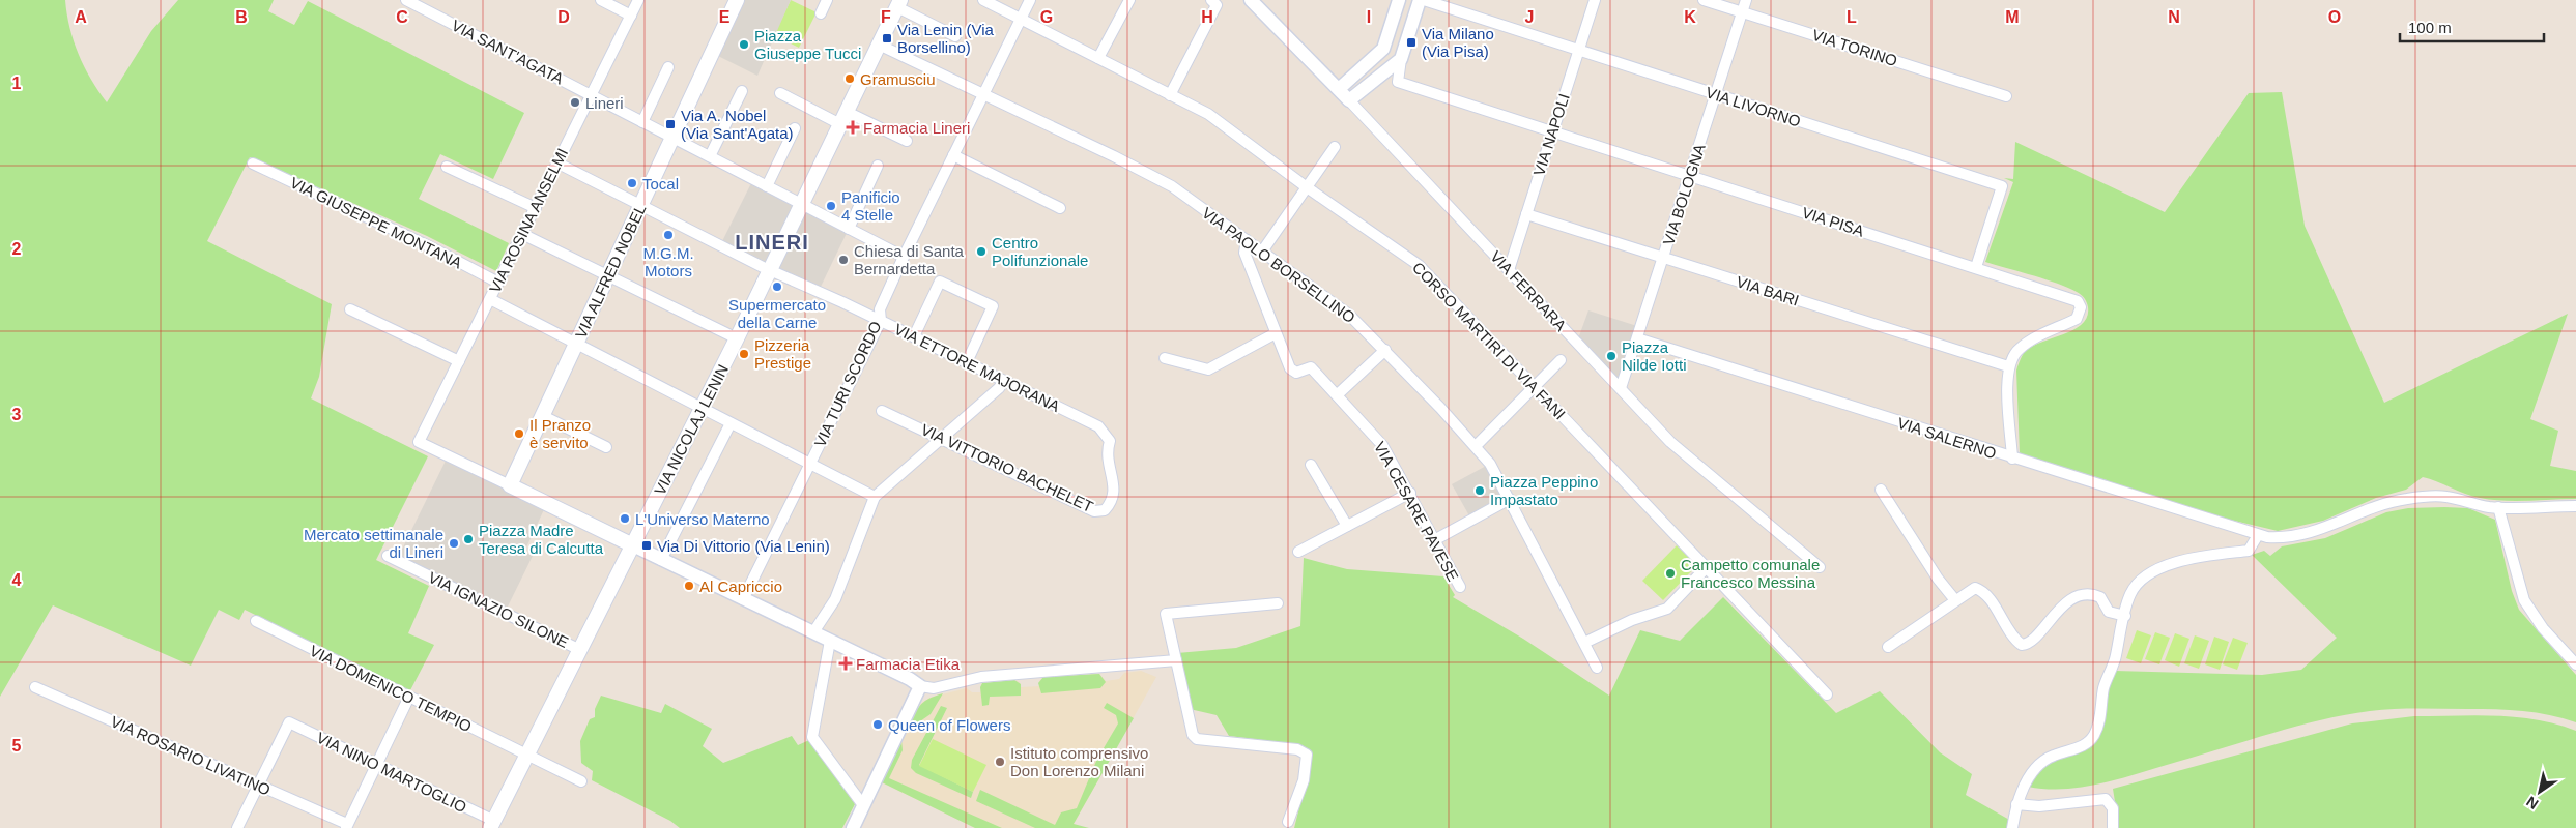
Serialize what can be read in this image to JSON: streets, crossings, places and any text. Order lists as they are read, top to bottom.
{
  "streets": {
    "main road": ["VIA ALFRED NOBEL", "VIA NICOLAJ LENIN"],
    "street": [
      "VIA TORINO",
      "VIA SANT'AGATA",
      "VIA LIVORNO",
      "VIA NAPOLI",
      "VIA BOLOGNA",
      "VIA ROSINA ANSELMI",
      "VIA PISA",
      "VIA GIUSEPPE MONTANA",
      "VIA PAOLO BORSELLINO",
      "VIA FERRARA",
      "VIA BARI",
      "CORSO MARTIRI DI VIA FANI",
      "VIA ETTORE MAJORANA",
      "VIA TURI SCORDO",
      "VIA SALERNO",
      "VIA VITTORIO BACHELET",
      "VIA CESARE PAVESE",
      "VIA IGNAZIO SILONE",
      "VIA DOMENICO TEMPIO",
      "VIA ROSARIO LIVATINO",
      "VIA NINO MARTOGLIO"
    ]
  },
  "crossings": [
    ["VIA TORINO", "VIA BOLOGNA"],
    ["VIA SANT'AGATA", "VIA ROSINA ANSELMI"],
    ["VIA SANT'AGATA", "VIA ALFRED NOBEL"],
    ["VIA SANT'AGATA", "VIA TURI SCORDO"],
    ["VIA SANT'AGATA", "VIA NICOLAJ LENIN"],
    ["VIA LIVORNO", "VIA NAPOLI"],
    ["VIA LIVORNO", "VIA BOLOGNA"],
    ["VIA LIVORNO", "VIA PISA"],
    ["VIA NAPOLI", "VIA PISA"],
    ["VIA NAPOLI", "VIA FERRARA"],
    ["VIA NAPOLI", "VIA BARI"],
    ["VIA BOLOGNA", "VIA PISA"],
    ["VIA BOLOGNA", "VIA FERRARA"],
    ["VIA BOLOGNA", "VIA BARI"],
    ["VIA BOLOGNA", "VIA SALERNO"],
    ["VIA ROSINA ANSELMI", "VIA GIUSEPPE MONTANA"],
    ["VIA ROSINA ANSELMI", "VIA ALFRED NOBEL"],
    ["VIA ROSINA ANSELMI", "VIA ETTORE MAJORANA"],
    ["VIA PISA", "VIA BARI"],
    ["VIA PAOLO BORSELLINO", "VIA TURI SCORDO"],
    ["VIA PAOLO BORSELLINO", "VIA NICOLAJ LENIN"],
    ["VIA ALFRED NOBEL", "VIA ETTORE MAJORANA"],
    ["CORSO MARTIRI DI VIA FANI", "VIA TURI SCORDO"],
    ["VIA ETTORE MAJORANA", "VIA TURI SCORDO"],
    ["VIA ETTORE MAJORANA", "VIA NICOLAJ LENIN"],
    ["VIA ETTORE MAJORANA", "VIA VITTORIO BACHELET"],
    ["VIA NICOLAJ LENIN", "VIA IGNAZIO SILONE"],
    ["VIA NICOLAJ LENIN", "VIA DOMENICO TEMPIO"],
    ["VIA NICOLAJ LENIN", "VIA NINO MARTOGLIO"],
    ["VIA ROSARIO LIVATINO", "VIA NINO MARTOGLIO"]
  ],
  "districts": ["LINERI"],
  "places": {
    "transit": [
      "Via Lenin (Via Borsellino)",
      "Via Milano (Via Pisa)",
      "Via A. Nobel (Via Sant'Agata)",
      "Via Di Vittorio (Via Lenin)"
    ],
    "other": [
      "Piazza Giuseppe Tucci",
      "Gramusciu",
      "Lineri",
      "Tocal",
      "Panificio 4 Stelle",
      "M.G.M. Motors",
      "Centro Polifunzionale",
      "Chiesa di Santa Bernardetta",
      "Supermercato della Carne",
      "Pizzeria Prestige",
      "Piazza Nilde Iotti",
      "Il Pranzo è servito",
      "Piazza Peppino Impastato",
      "L'Universo Materno",
      "Piazza Madre Teresa di Calcutta",
      "Mercato settimanale di Lineri",
      "Campetto comunale Francesco Messina",
      "Al Capriccio",
      "Queen of Flowers",
      "Istituto comprensivo Don Lorenzo Milani"
    ],
    "health": ["Farmacia Lineri", "Farmacia Etika"]
  },
  "scale_bar": "100 m",
  "north": "bottom left",
  "grid": {
    "columns": [
      "A",
      "B",
      "C",
      "D",
      "E",
      "F",
      "G",
      "H",
      "I",
      "J",
      "K",
      "L",
      "M",
      "N",
      "O"
    ],
    "rows": [
      "1",
      "2",
      "3",
      "4",
      "5"
    ]
  }
}
